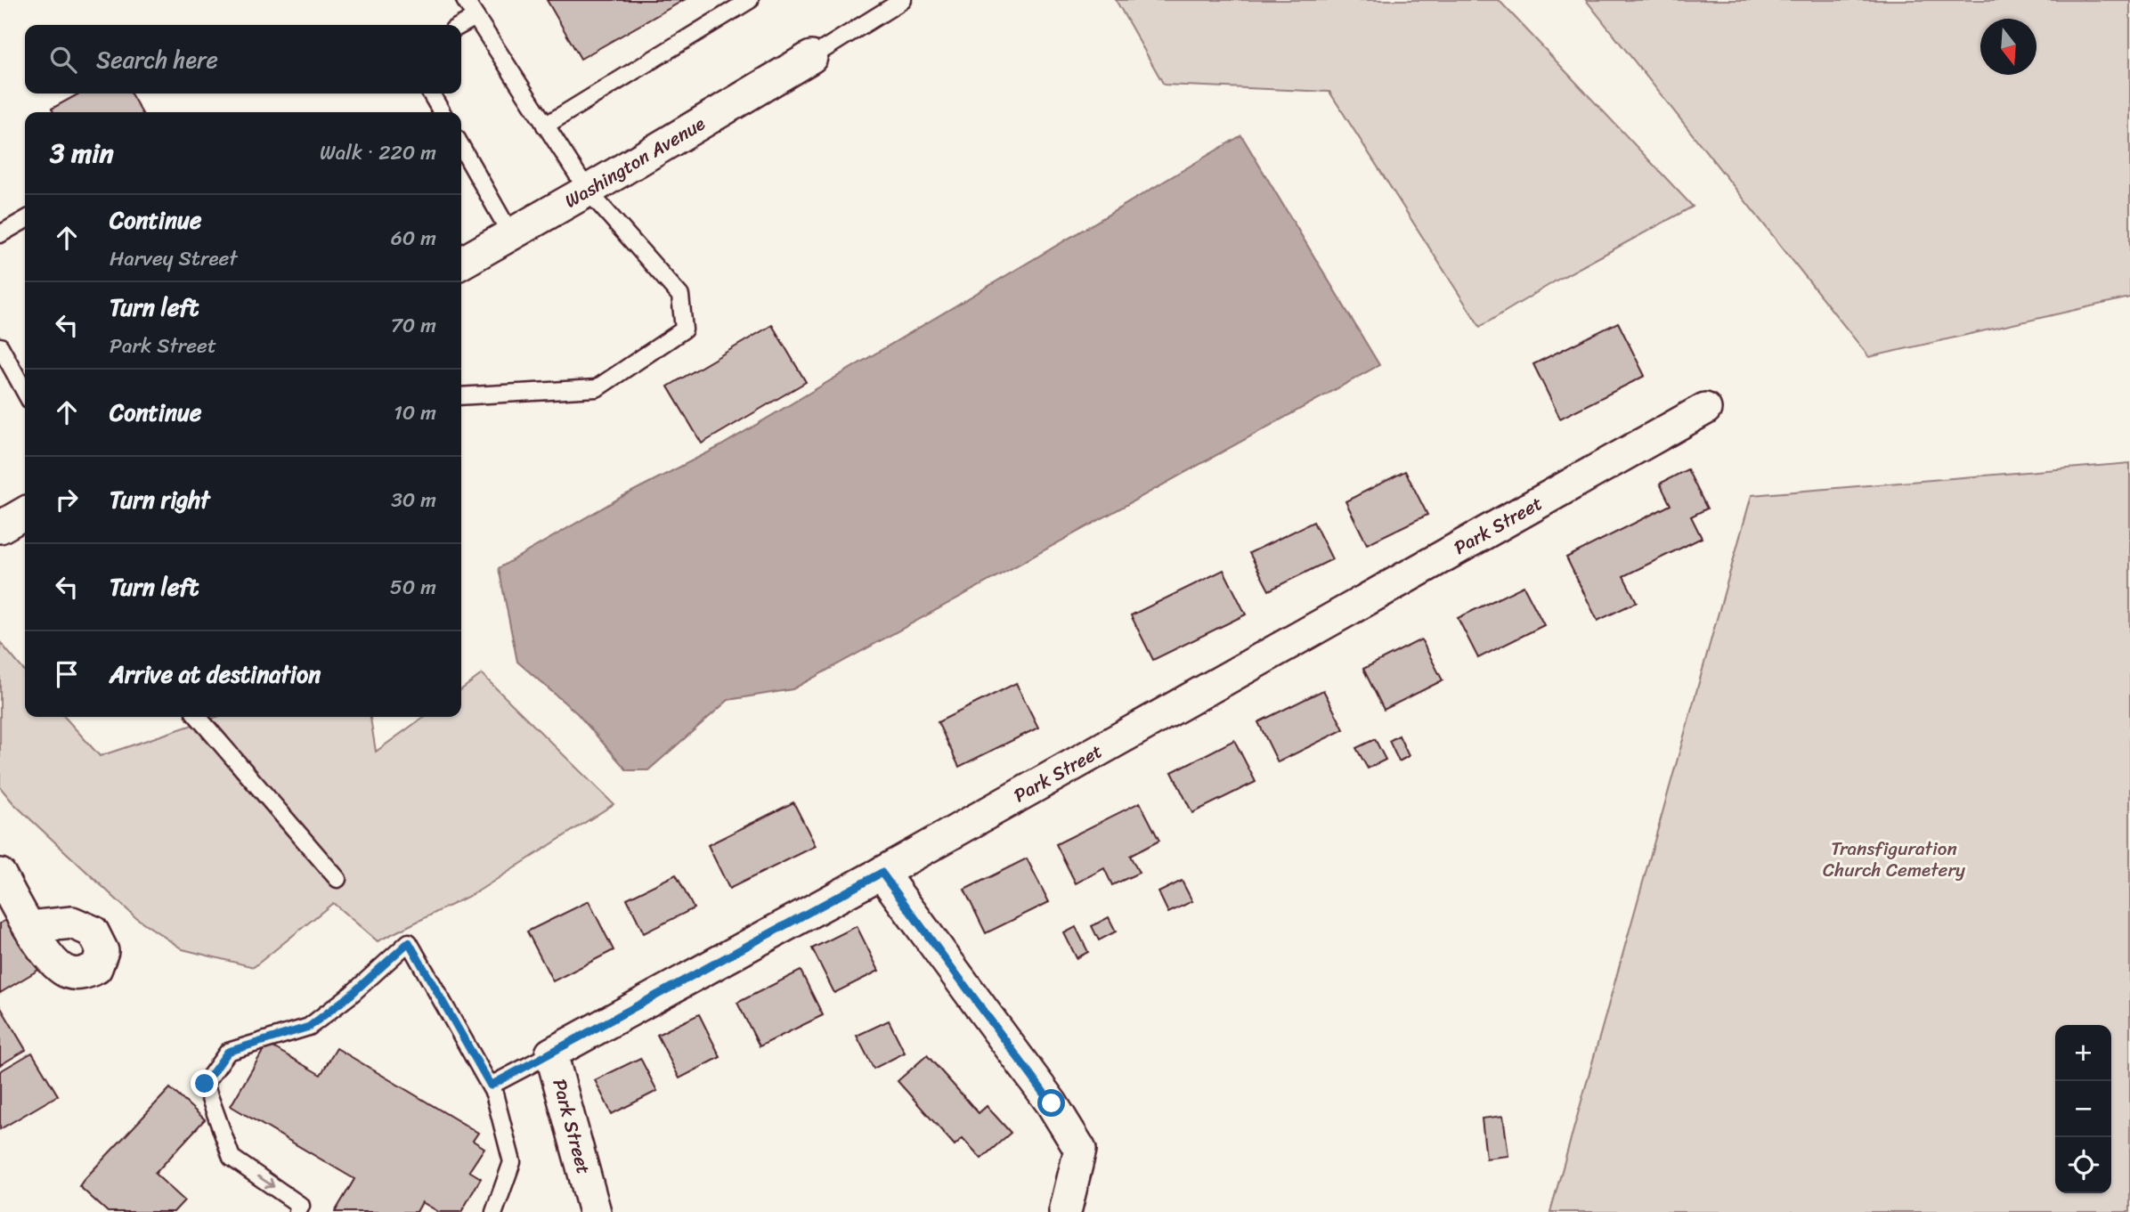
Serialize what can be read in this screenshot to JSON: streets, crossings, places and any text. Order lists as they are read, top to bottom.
{
  "streets": {
    "street": ["Washington Avenue", "Park Street"]
  },
  "parks": ["Transfiguration Church Cemetery"],
  "north": "bottom",
  "page": {
    "search": "Search here",
    "heading": ["3 min", "Walk · 220 m"],
    "list": [
      ["Continue", "Harvey Street", "60 m"],
      ["Turn left", "Park Street", "70 m"],
      ["Continue", "10 m"],
      ["Turn right", "30 m"],
      ["Turn left", "50 m"],
      "Arrive at destination"
    ],
    "map_buttons": ["+", "−"]
  }
}
